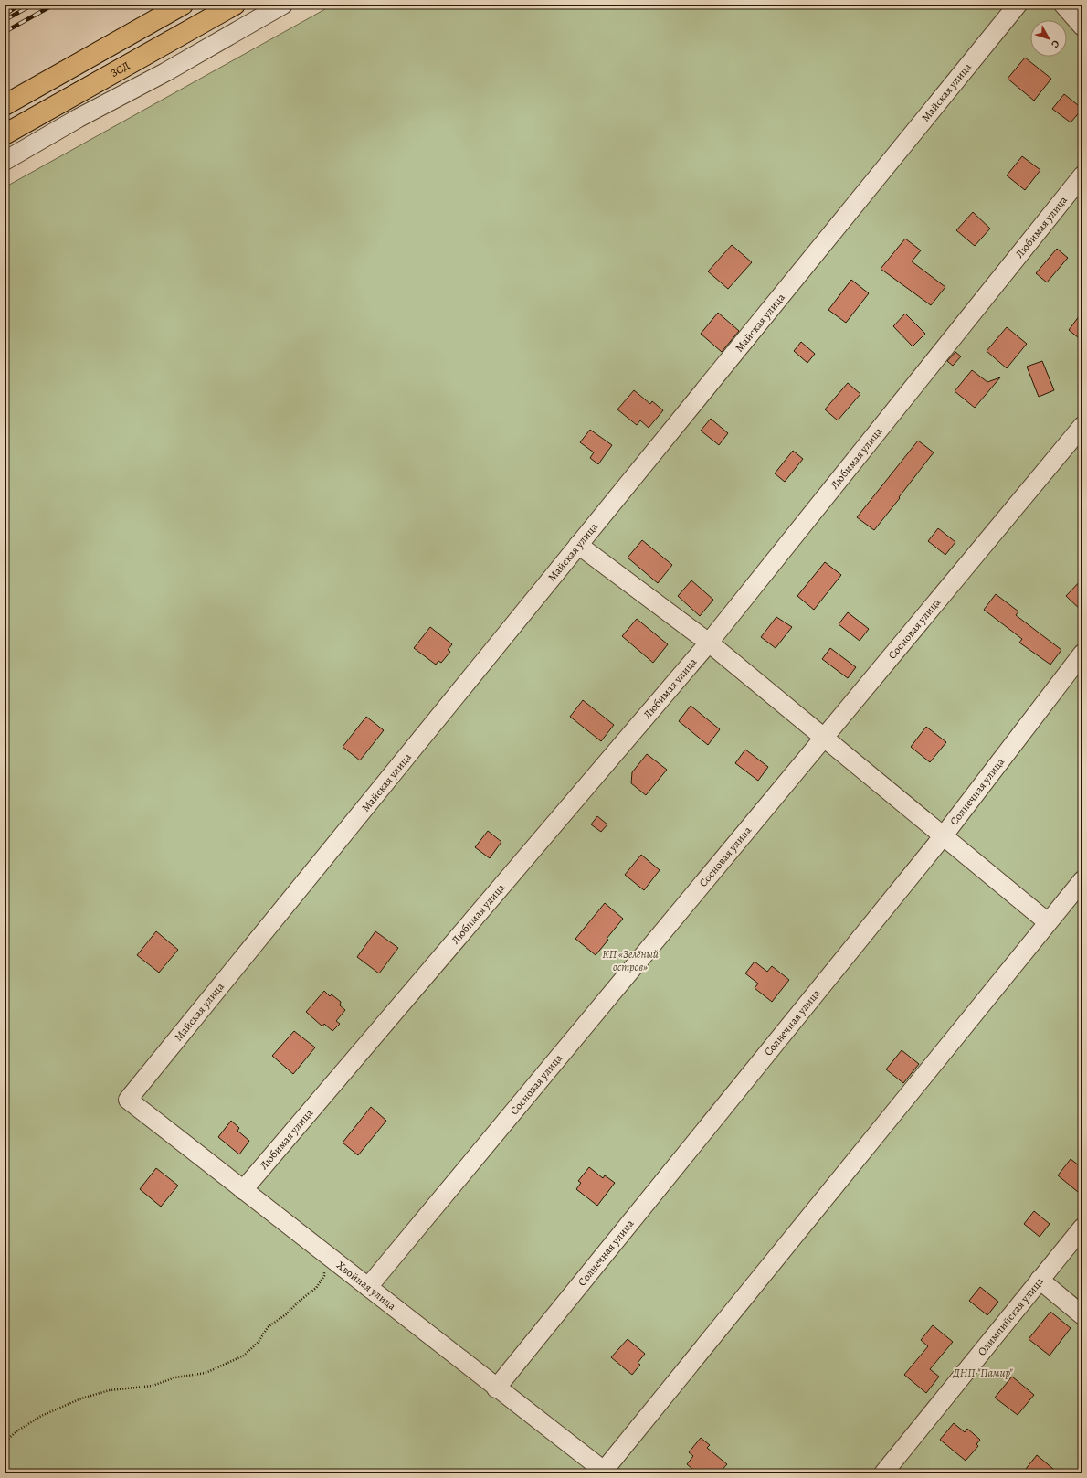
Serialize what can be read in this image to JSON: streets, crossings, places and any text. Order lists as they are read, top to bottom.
{
  "streets": {
    "highway": ["ЗСД"],
    "street": [
      "Майская улица",
      "Любимая улица",
      "Сосновая улица",
      "Солнечная улица",
      "Хвойная улица",
      "Олимпийская улица"
    ]
  },
  "crossings": [
    ["Майская улица", "Хвойная улица"],
    ["Любимая улица", "Хвойная улица"],
    ["Сосновая улица", "Хвойная улица"],
    ["Солнечная улица", "Хвойная улица"]
  ],
  "parks": ["КП «Зелёный остров»", "ДНП \"Памир\""],
  "north": "bottom right"
}
